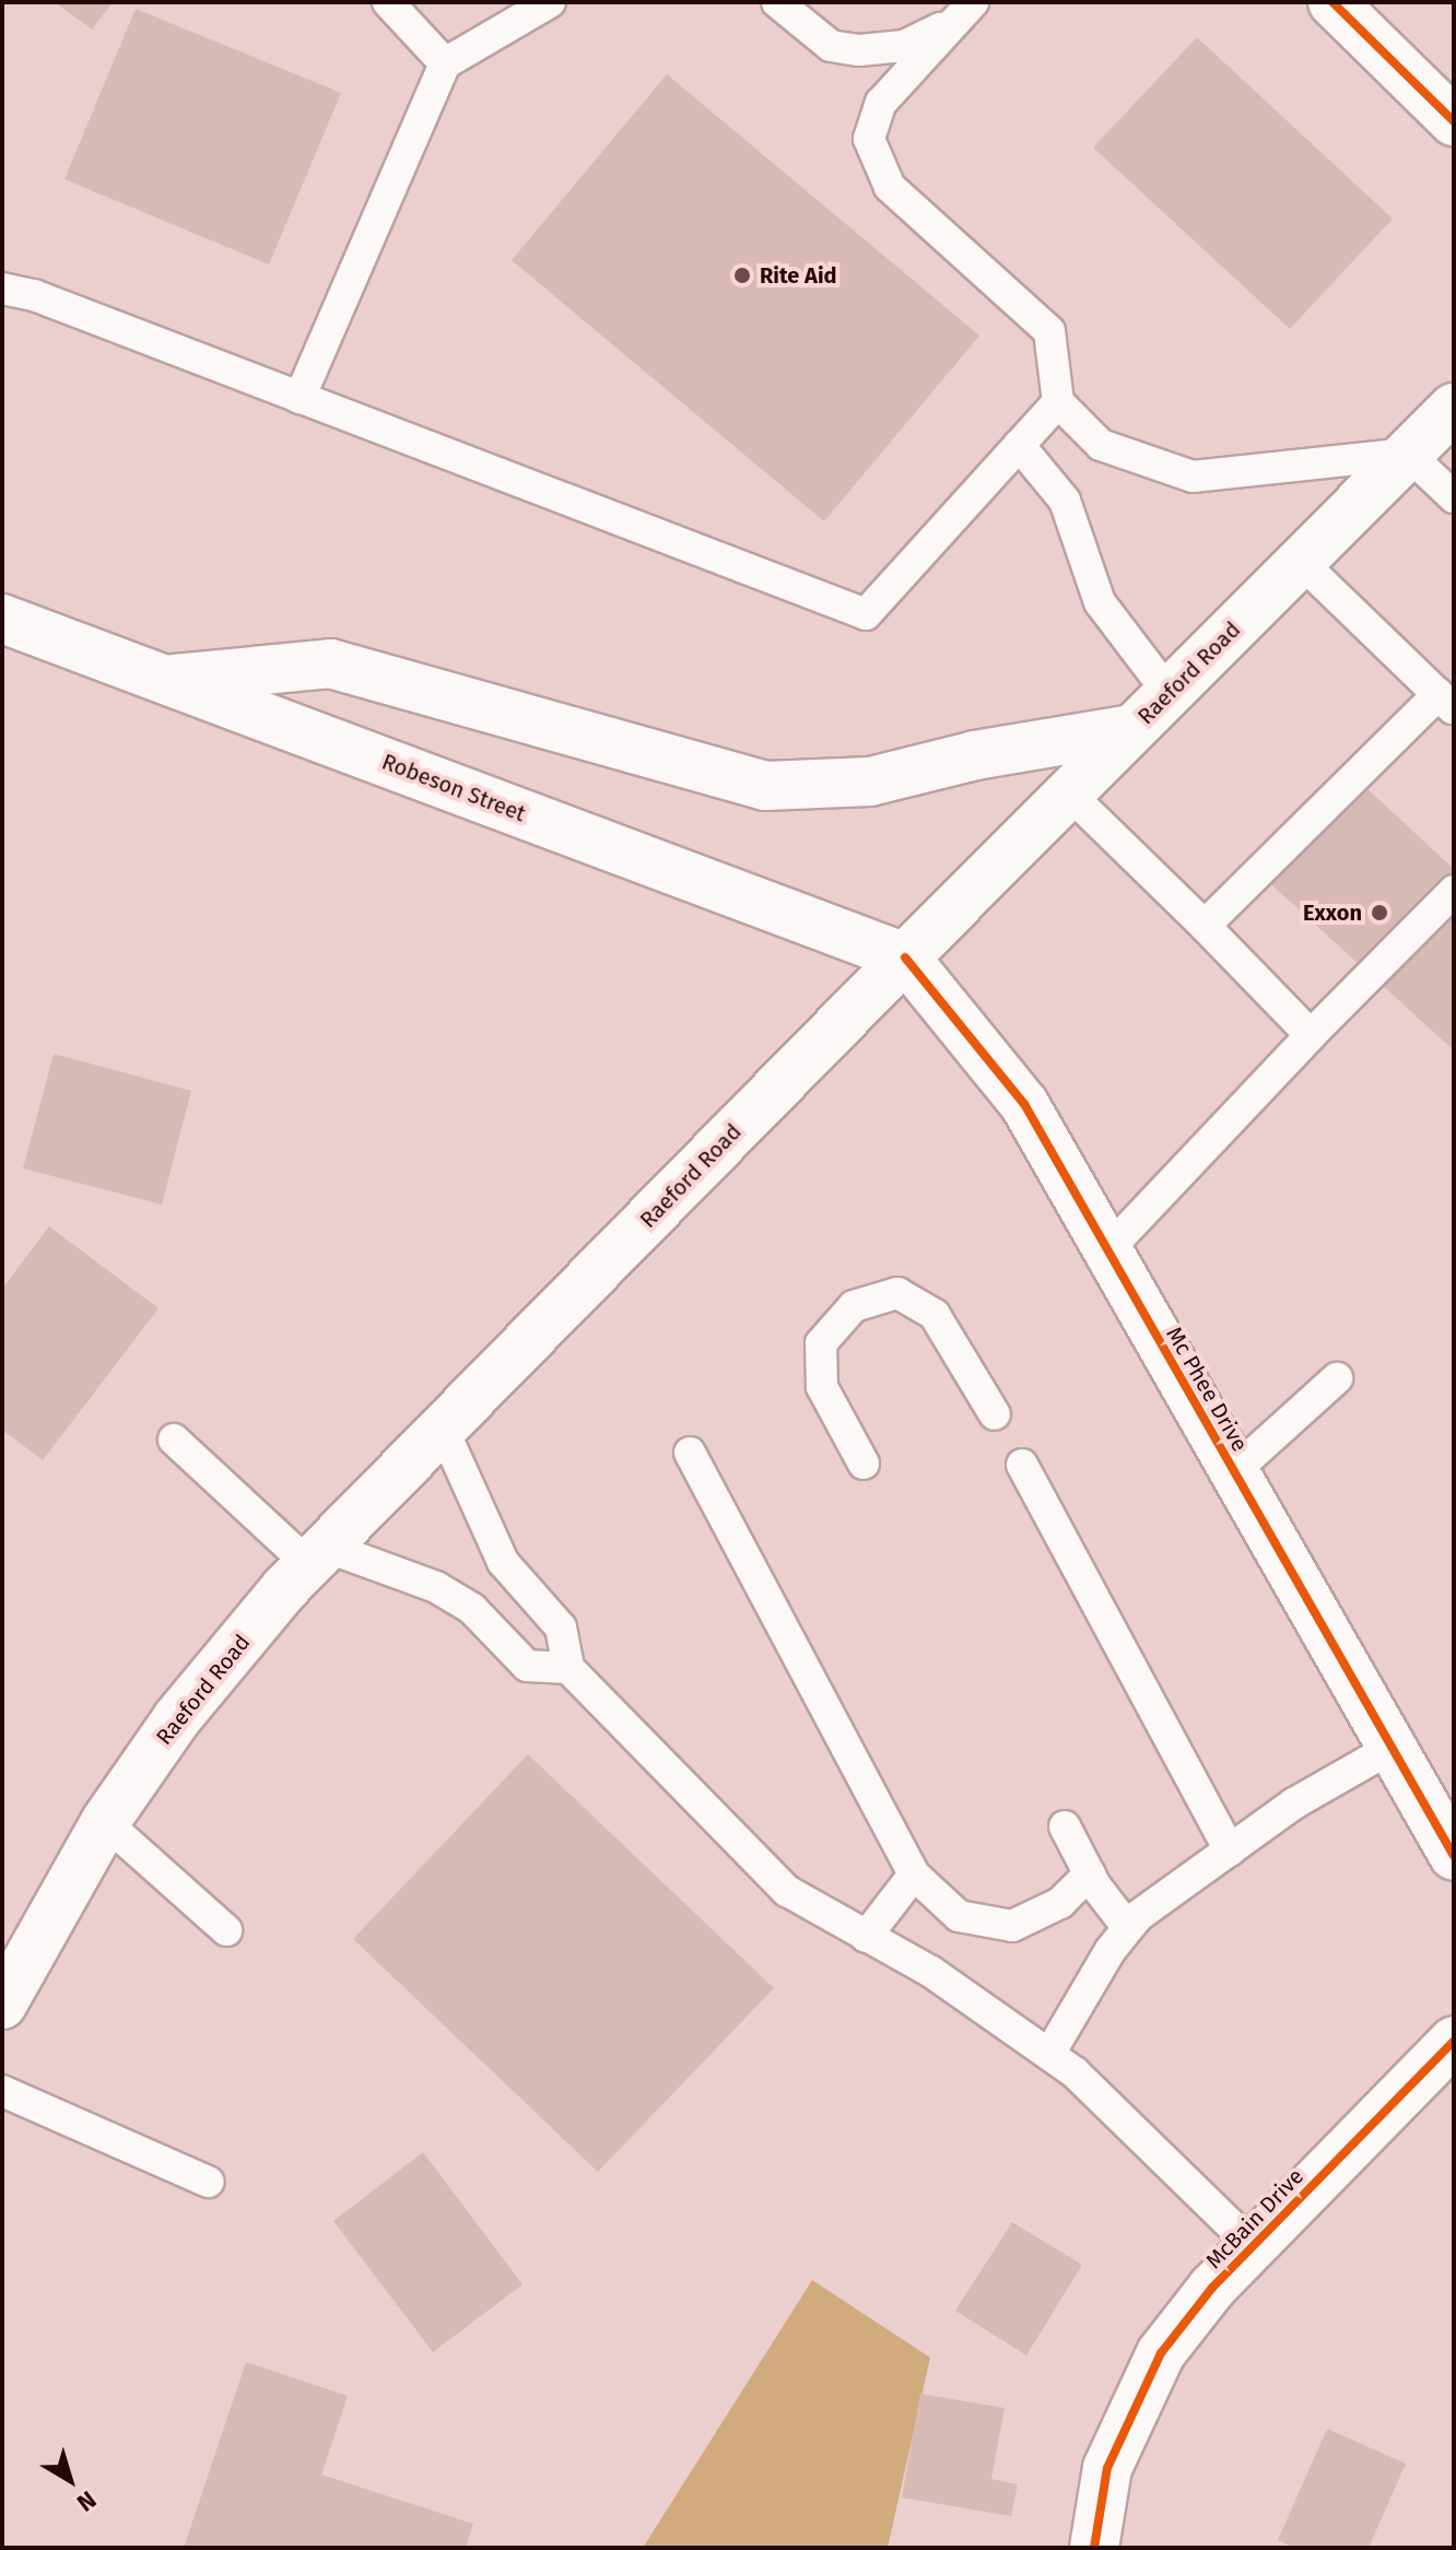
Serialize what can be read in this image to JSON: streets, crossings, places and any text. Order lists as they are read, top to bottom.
{
  "streets": {
    "main road": [
      "Raeford Road",
      "Robeson Street",
      "Mc Phee Drive",
      "McBain Drive"
    ]
  },
  "crossings": [
    ["Raeford Road", "Robeson Street"],
    ["Raeford Road", "Mc Phee Drive"],
    ["Robeson Street", "Mc Phee Drive"]
  ],
  "places": ["Rite Aid", "Exxon"],
  "north": "bottom right"
}
